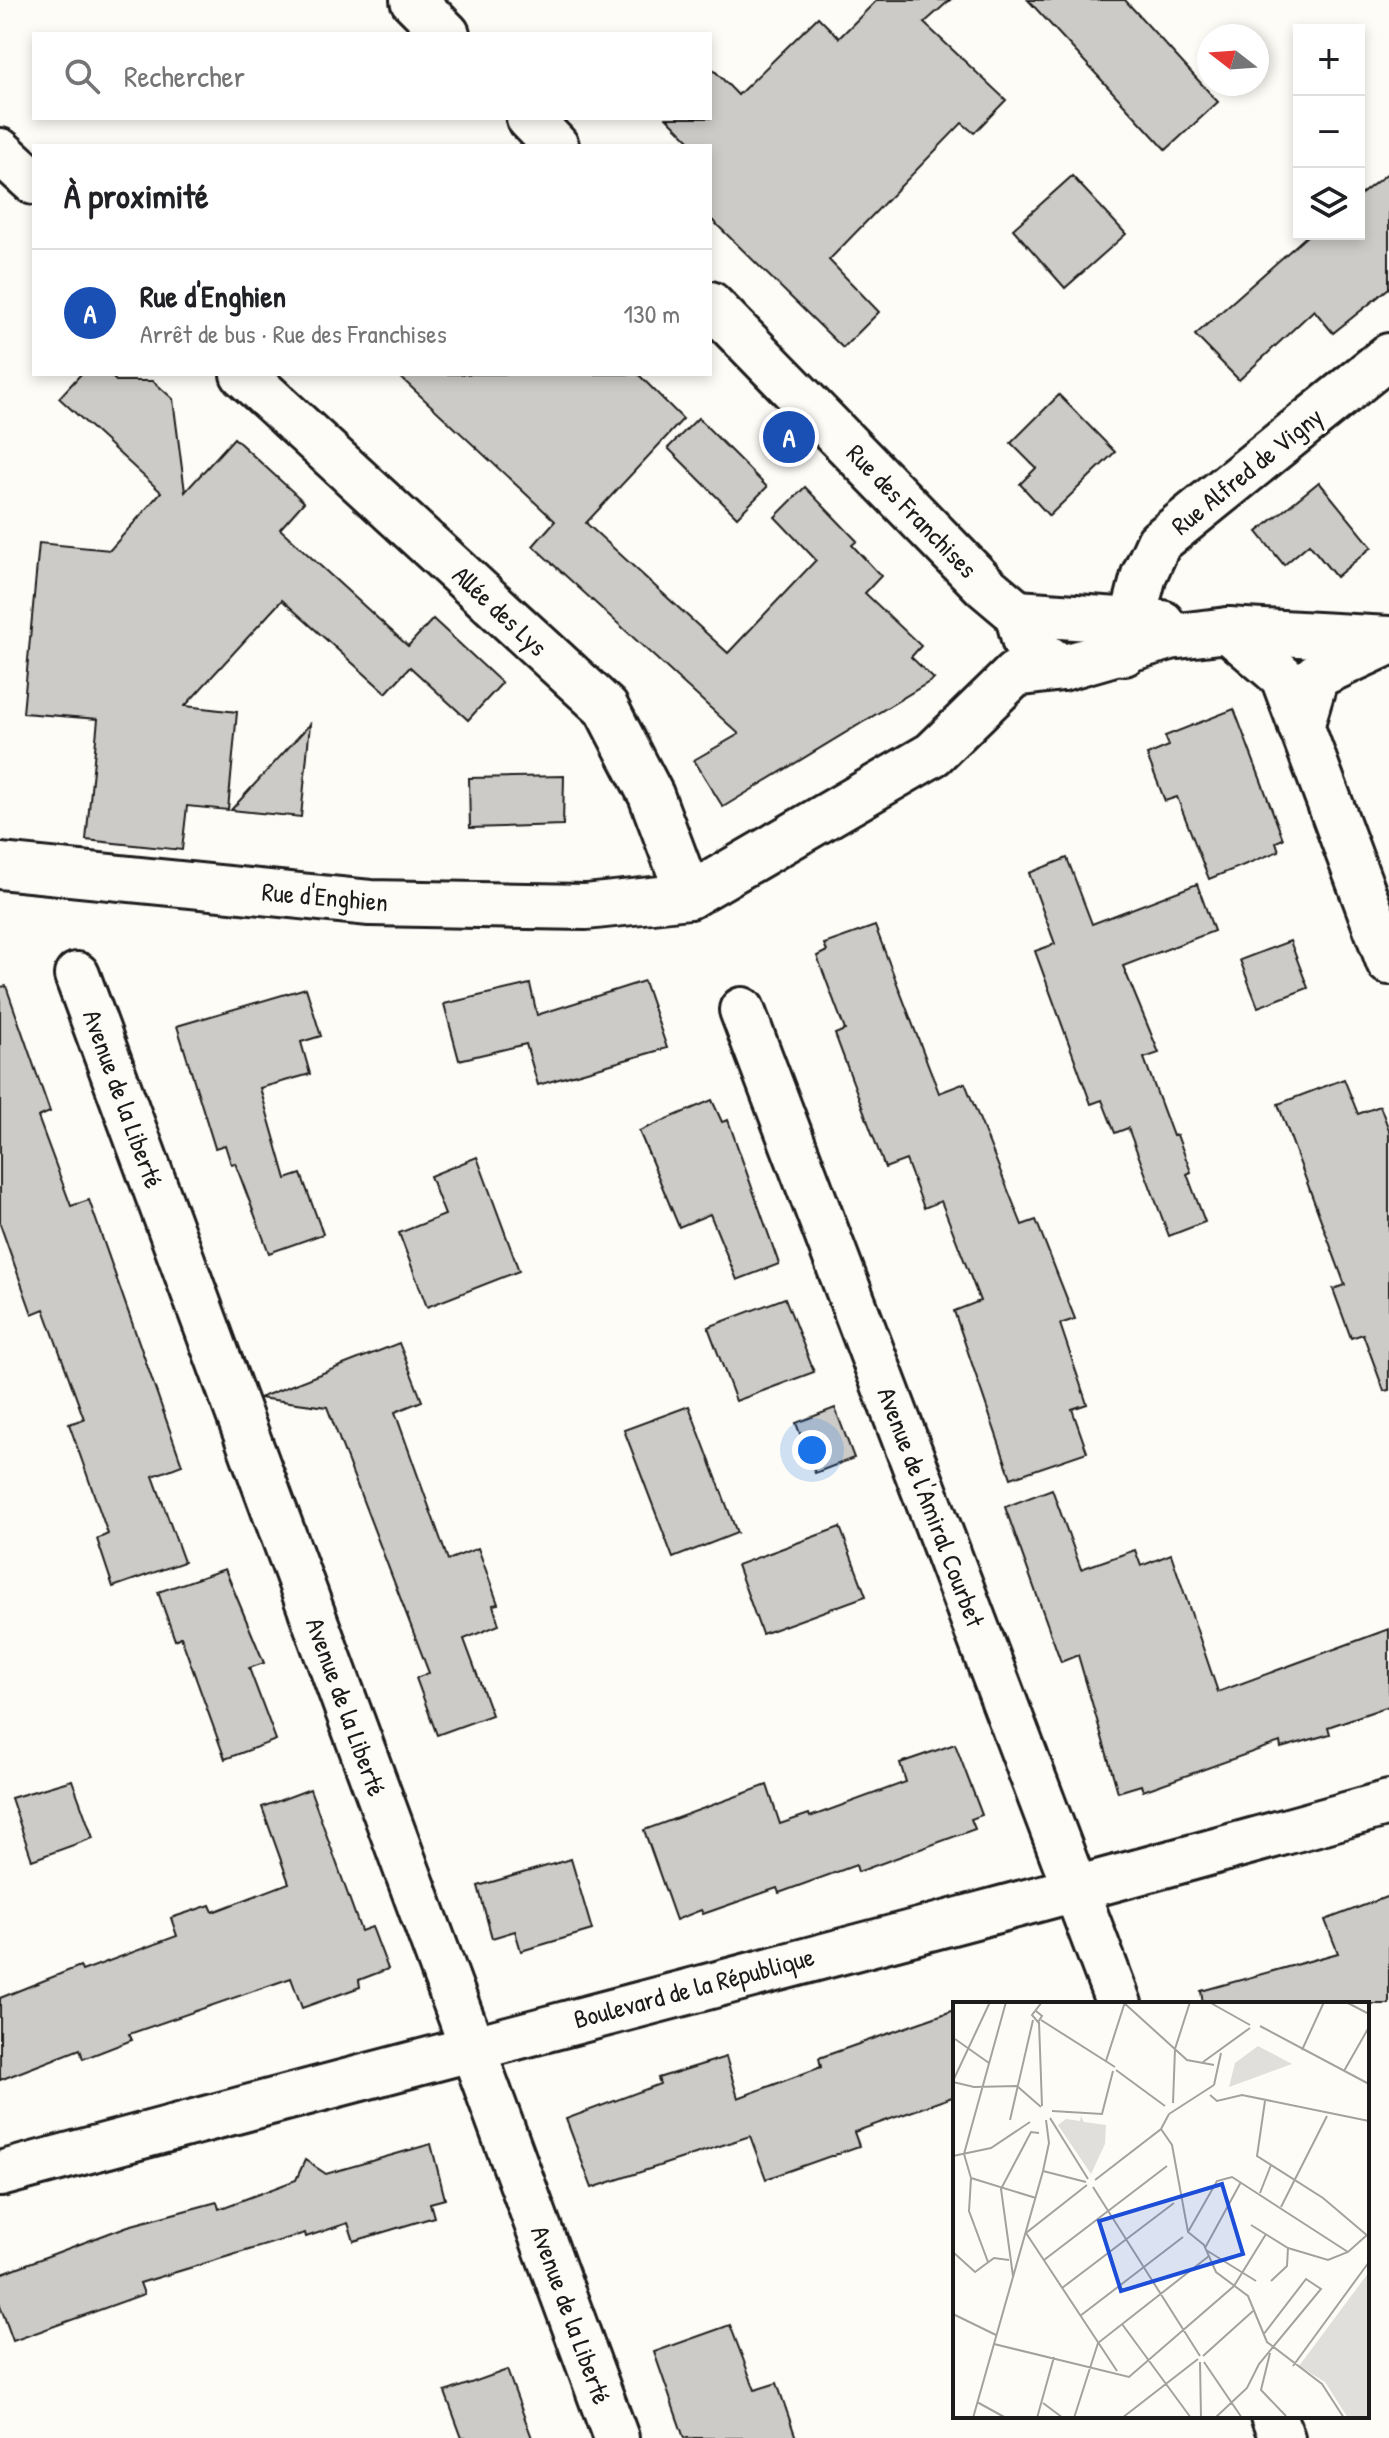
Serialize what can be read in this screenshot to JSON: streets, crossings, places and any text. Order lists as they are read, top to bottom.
{
  "streets": {
    "street": [
      "Rue Alfred de Vigny",
      "Rue des Franchises",
      "Allée des Lys",
      "Rue d'Enghien",
      "Avenue de la Liberté",
      "Avenue de l'Amiral Courbet",
      "Boulevard de la République"
    ]
  },
  "crossings": [
    ["Rue Alfred de Vigny", "Rue d'Enghien"],
    ["Rue des Franchises", "Rue d'Enghien"],
    ["Allée des Lys", "Rue d'Enghien"],
    ["Avenue de la Liberté", "Boulevard de la République"],
    ["Avenue de l'Amiral Courbet", "Boulevard de la République"]
  ],
  "north": "left",
  "page": {
    "map_buttons": ["+", "−"],
    "search": "Rechercher",
    "heading": "À proximité",
    "list": [
      {
        "mark": "A",
        "name": "Rue d'Enghien",
        "note": "Arrêt de bus · Rue des Franchises",
        "value": "130 m"
      }
    ],
    "pins": "A"
  }
}
